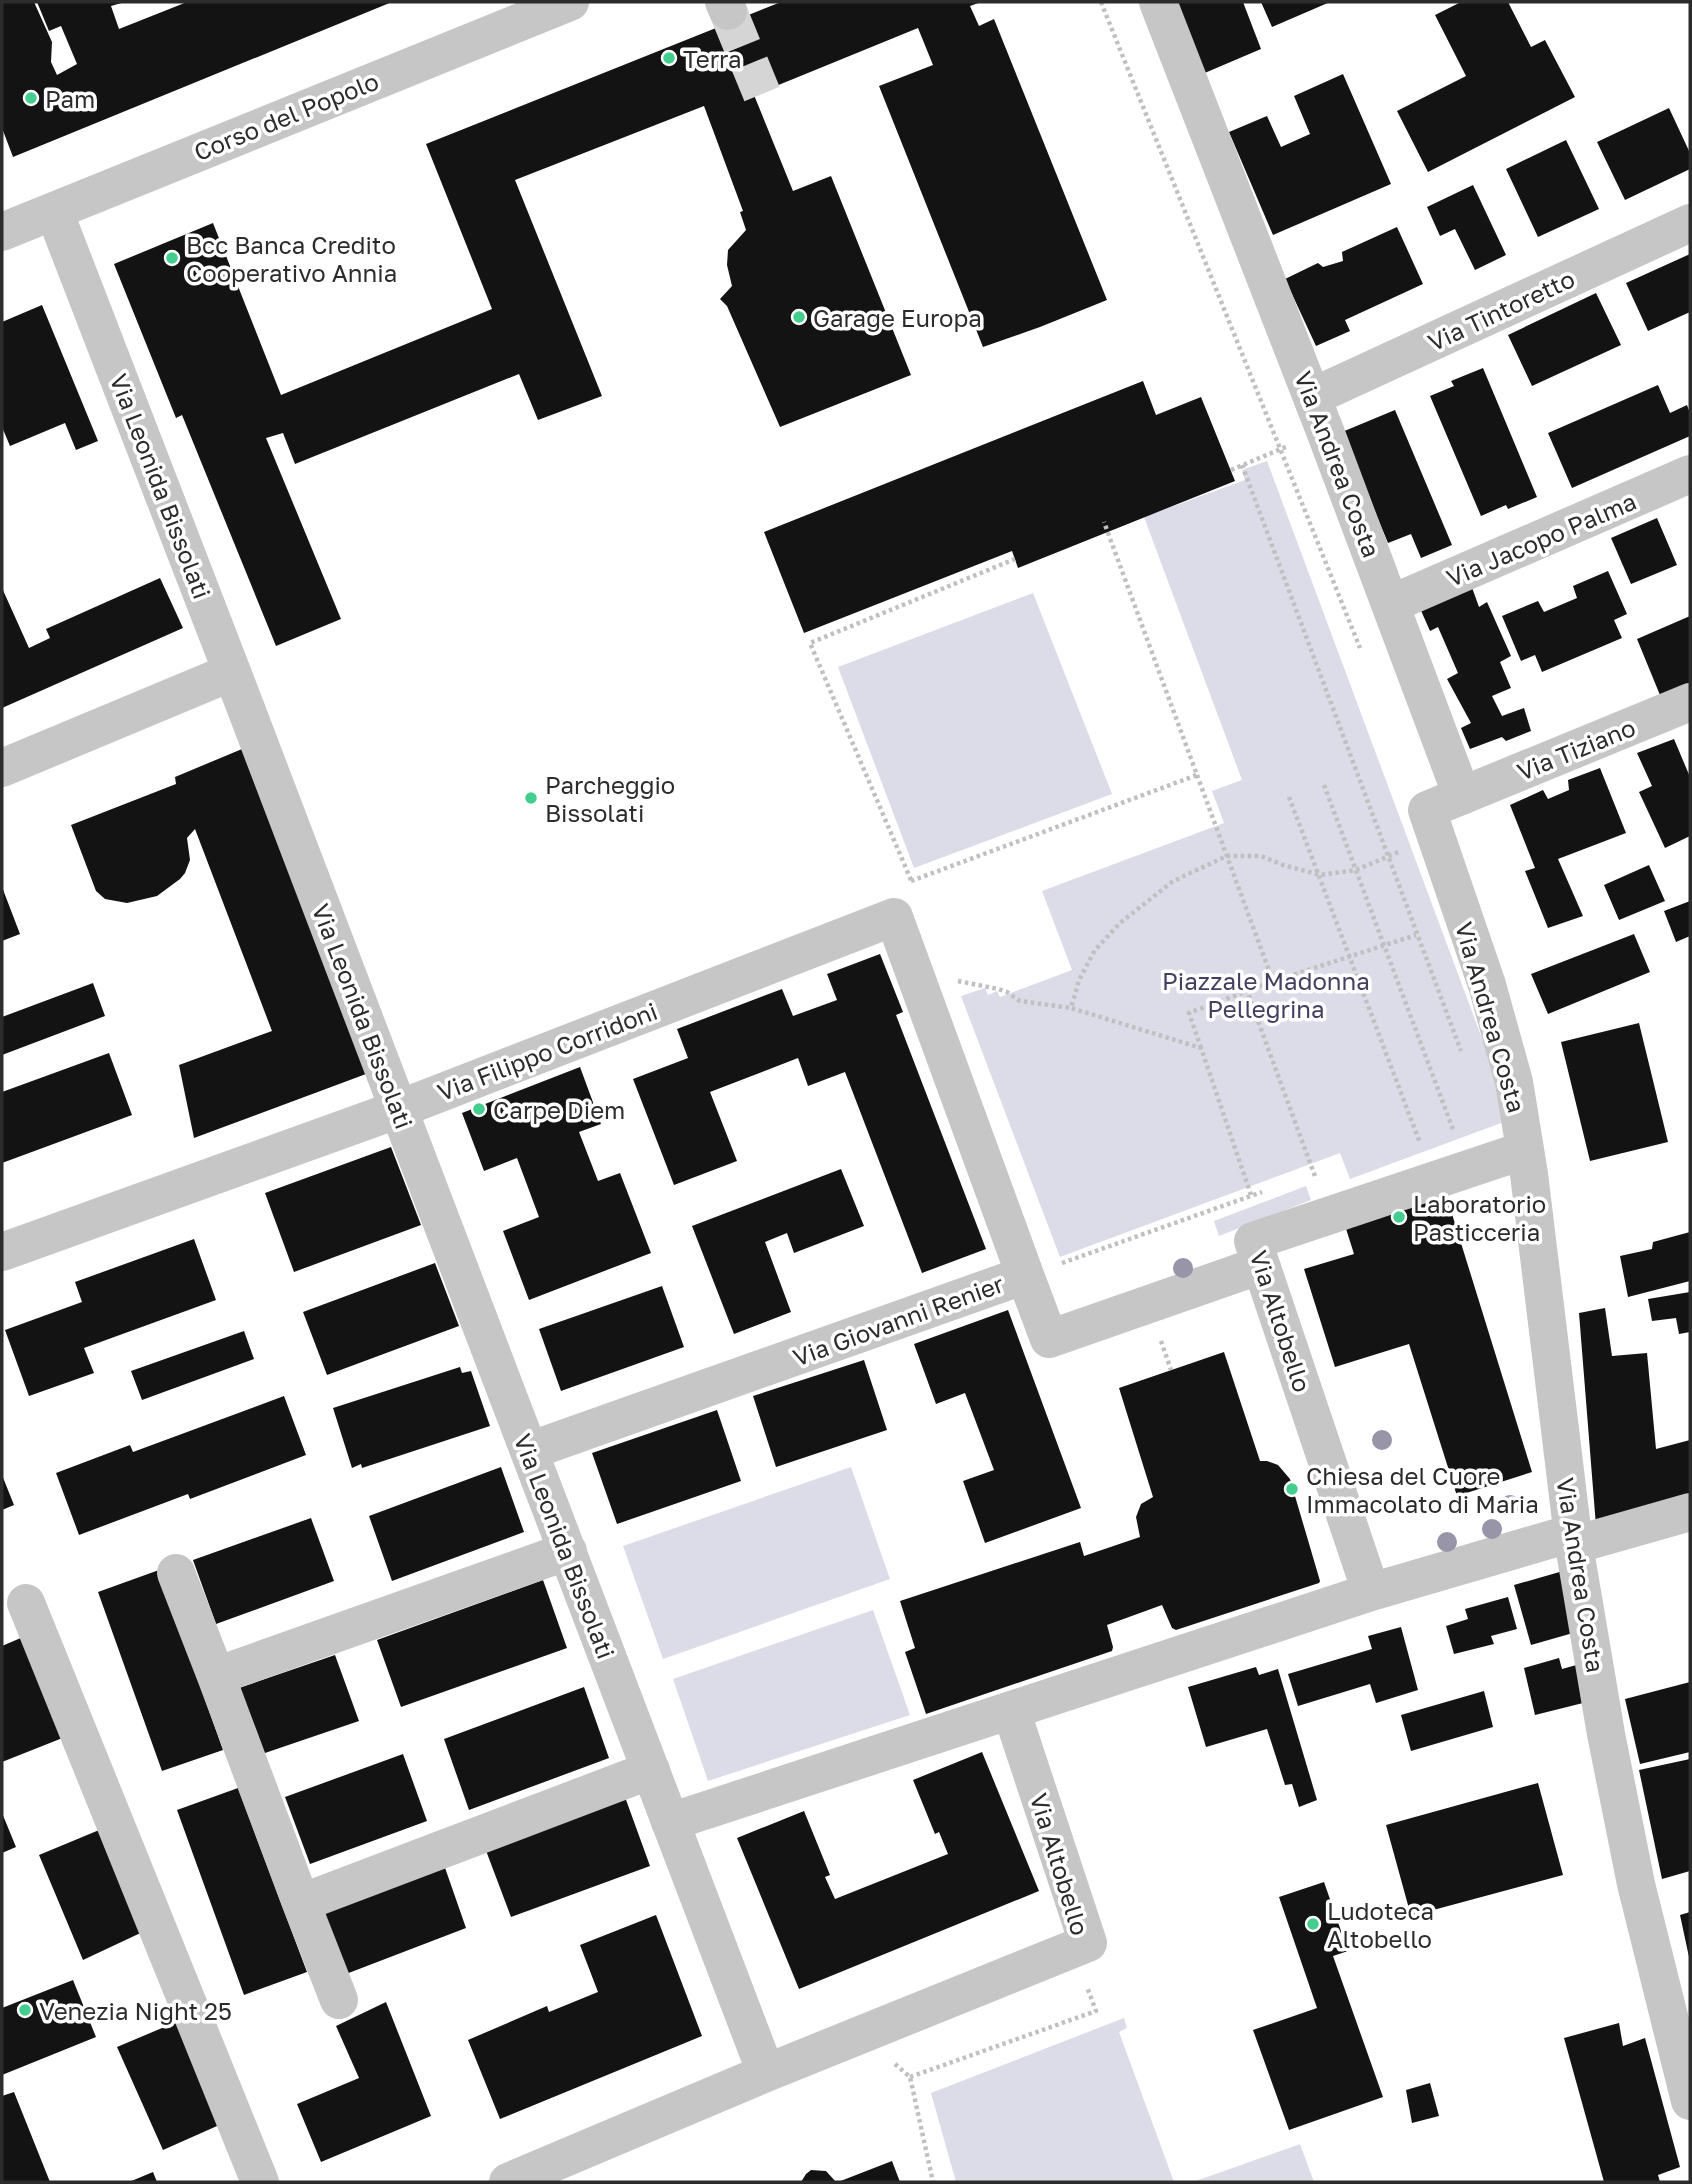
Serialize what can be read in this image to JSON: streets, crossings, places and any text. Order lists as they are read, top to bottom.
{
  "streets": {
    "street": [
      "Corso del Popolo",
      "Via Tintoretto",
      "Via Andrea Costa",
      "Via Leonida Bissolati",
      "Via Jacopo Palma",
      "Via Tiziano",
      "Via Filippo Corridoni",
      "Via Giovanni Renier",
      "Via Altobello"
    ]
  },
  "crossings": [
    ["Corso del Popolo", "Via Leonida Bissolati"],
    ["Via Tintoretto", "Via Andrea Costa"],
    ["Via Andrea Costa", "Via Jacopo Palma"],
    ["Via Andrea Costa", "Via Tiziano"],
    ["Via Andrea Costa", "Via Altobello"],
    ["Via Leonida Bissolati", "Via Filippo Corridoni"],
    ["Via Leonida Bissolati", "Via Giovanni Renier"],
    ["Via Leonida Bissolati", "Via Altobello"],
    ["Via Filippo Corridoni", "Via Giovanni Renier"]
  ],
  "parks": ["Piazzale Madonna Pellegrina"],
  "places": [
    "Terra",
    "Pam",
    "Bcc Banca Credito Cooperativo Annia",
    "Garage Europa",
    "Parcheggio Bissolati",
    "Carpe Diem",
    "Laboratorio Pasticceria",
    "Chiesa del Cuore Immacolato di Maria",
    "Ludoteca Altobello",
    "Venezia Night 25"
  ]
}
